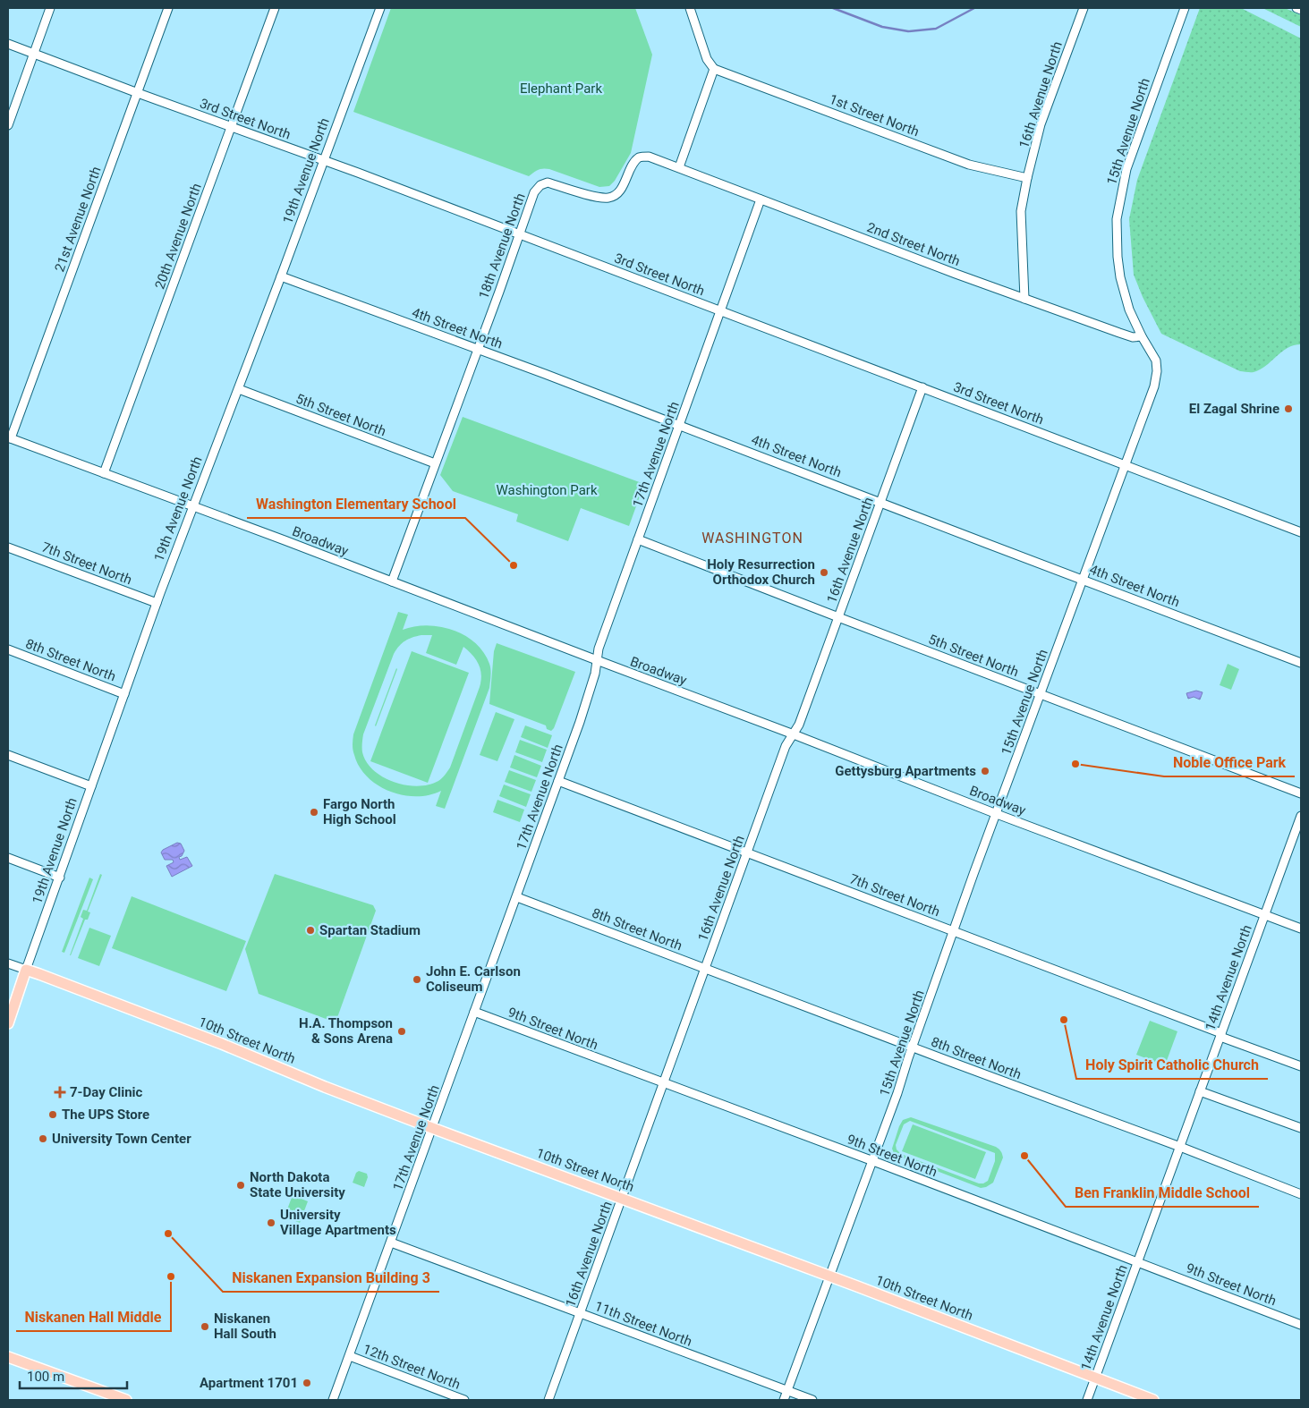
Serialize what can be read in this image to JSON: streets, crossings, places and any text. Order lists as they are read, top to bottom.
{
  "streets": {
    "main road": ["19th Avenue North", "10th Street North"],
    "street": [
      "16th Avenue North",
      "1st Street North",
      "3rd Street North",
      "15th Avenue North",
      "21st Avenue North",
      "20th Avenue North",
      "2nd Street North",
      "18th Avenue North",
      "4th Street North",
      "5th Street North",
      "17th Avenue North",
      "Broadway",
      "7th Street North",
      "8th Street North",
      "14th Avenue North",
      "9th Street North",
      "11th Street North",
      "12th Street North"
    ]
  },
  "crossings": [
    ["16th Avenue North", "1st Street North"],
    ["16th Avenue North", "3rd Street North"],
    ["16th Avenue North", "2nd Street North"],
    ["16th Avenue North", "4th Street North"],
    ["16th Avenue North", "5th Street North"],
    ["16th Avenue North", "Broadway"],
    ["16th Avenue North", "7th Street North"],
    ["16th Avenue North", "8th Street North"],
    ["16th Avenue North", "9th Street North"],
    ["16th Avenue North", "10th Street North"],
    ["16th Avenue North", "11th Street North"],
    ["3rd Street North", "15th Avenue North"],
    ["3rd Street North", "19th Avenue North"],
    ["3rd Street North", "21st Avenue North"],
    ["3rd Street North", "20th Avenue North"],
    ["3rd Street North", "18th Avenue North"],
    ["3rd Street North", "17th Avenue North"],
    ["15th Avenue North", "2nd Street North"],
    ["15th Avenue North", "4th Street North"],
    ["15th Avenue North", "5th Street North"],
    ["15th Avenue North", "Broadway"],
    ["15th Avenue North", "7th Street North"],
    ["15th Avenue North", "8th Street North"],
    ["15th Avenue North", "9th Street North"],
    ["15th Avenue North", "10th Street North"],
    ["15th Avenue North", "11th Street North"],
    ["19th Avenue North", "4th Street North"],
    ["19th Avenue North", "5th Street North"],
    ["19th Avenue North", "Broadway"],
    ["19th Avenue North", "7th Street North"],
    ["19th Avenue North", "8th Street North"],
    ["19th Avenue North", "10th Street North"],
    ["21st Avenue North", "Broadway"],
    ["20th Avenue North", "Broadway"],
    ["2nd Street North", "18th Avenue North"],
    ["2nd Street North", "17th Avenue North"],
    ["18th Avenue North", "4th Street North"],
    ["18th Avenue North", "5th Street North"],
    ["18th Avenue North", "Broadway"],
    ["4th Street North", "17th Avenue North"],
    ["5th Street North", "17th Avenue North"],
    ["17th Avenue North", "Broadway"],
    ["17th Avenue North", "7th Street North"],
    ["17th Avenue North", "8th Street North"],
    ["17th Avenue North", "9th Street North"],
    ["17th Avenue North", "10th Street North"],
    ["17th Avenue North", "11th Street North"],
    ["17th Avenue North", "12th Street North"],
    ["Broadway", "14th Avenue North"],
    ["7th Street North", "14th Avenue North"],
    ["8th Street North", "14th Avenue North"],
    ["14th Avenue North", "9th Street North"],
    ["14th Avenue North", "10th Street North"]
  ],
  "districts": ["WASHINGTON"],
  "parks": ["Elephant Park", "Washington Park"],
  "places": {
    "other": [
      "El Zagal Shrine",
      "Washington Elementary School",
      "Holy Resurrection Orthodox Church",
      "Noble Office Park",
      "Gettysburg Apartments",
      "Fargo North High School",
      "Spartan Stadium",
      "John E. Carlson Coliseum",
      "Holy Spirit Catholic Church",
      "H.A. Thompson & Sons Arena",
      "The UPS Store",
      "University Town Center",
      "Ben Franklin Middle School",
      "North Dakota State University",
      "University Village Apartments",
      "Niskanen Expansion Building 3",
      "Niskanen Hall Middle",
      "Niskanen Hall South",
      "Apartment 1701"
    ],
    "health": ["7-Day Clinic"]
  },
  "scale_bar": "100 m"
}
